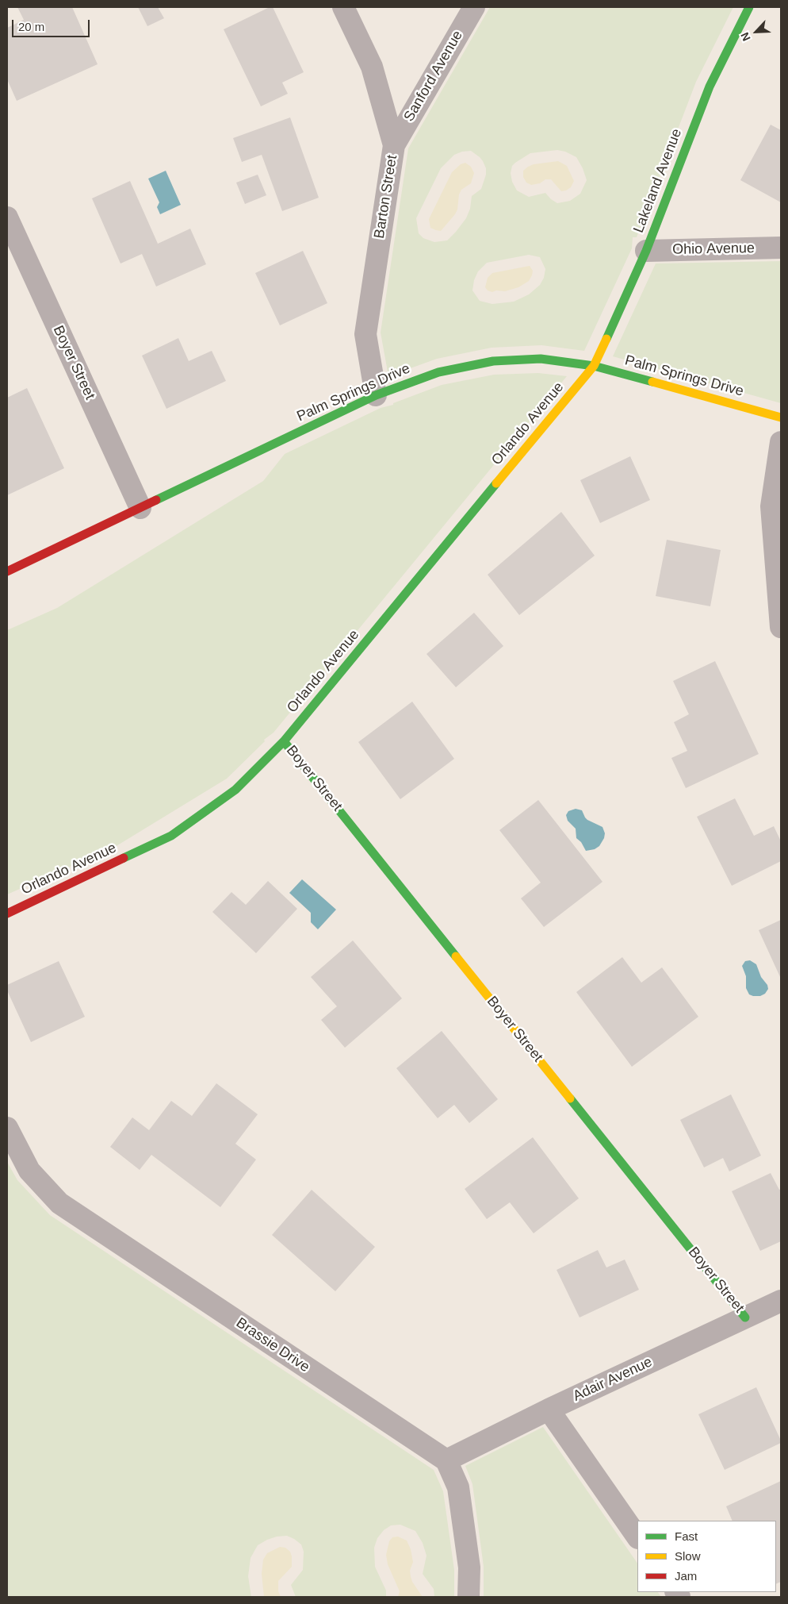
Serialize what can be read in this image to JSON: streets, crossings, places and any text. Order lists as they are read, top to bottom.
{
  "streets": {
    "street": [
      "Sanford Avenue",
      "Lakeland Avenue",
      "Barton Street",
      "Ohio Avenue",
      "Boyer Street",
      "Palm Springs Drive",
      "Orlando Avenue",
      "Brassie Drive",
      "Adair Avenue"
    ]
  },
  "crossings": [
    ["Sanford Avenue", "Barton Street"],
    ["Lakeland Avenue", "Ohio Avenue"],
    ["Lakeland Avenue", "Palm Springs Drive"],
    ["Lakeland Avenue", "Orlando Avenue"],
    ["Barton Street", "Palm Springs Drive"],
    ["Boyer Street", "Palm Springs Drive"],
    ["Boyer Street", "Orlando Avenue"],
    ["Boyer Street", "Adair Avenue"],
    ["Palm Springs Drive", "Orlando Avenue"],
    ["Brassie Drive", "Adair Avenue"]
  ],
  "legend": ["Fast", "Slow", "Jam"],
  "scale_bar": "20 m",
  "north": "bottom left"
}
